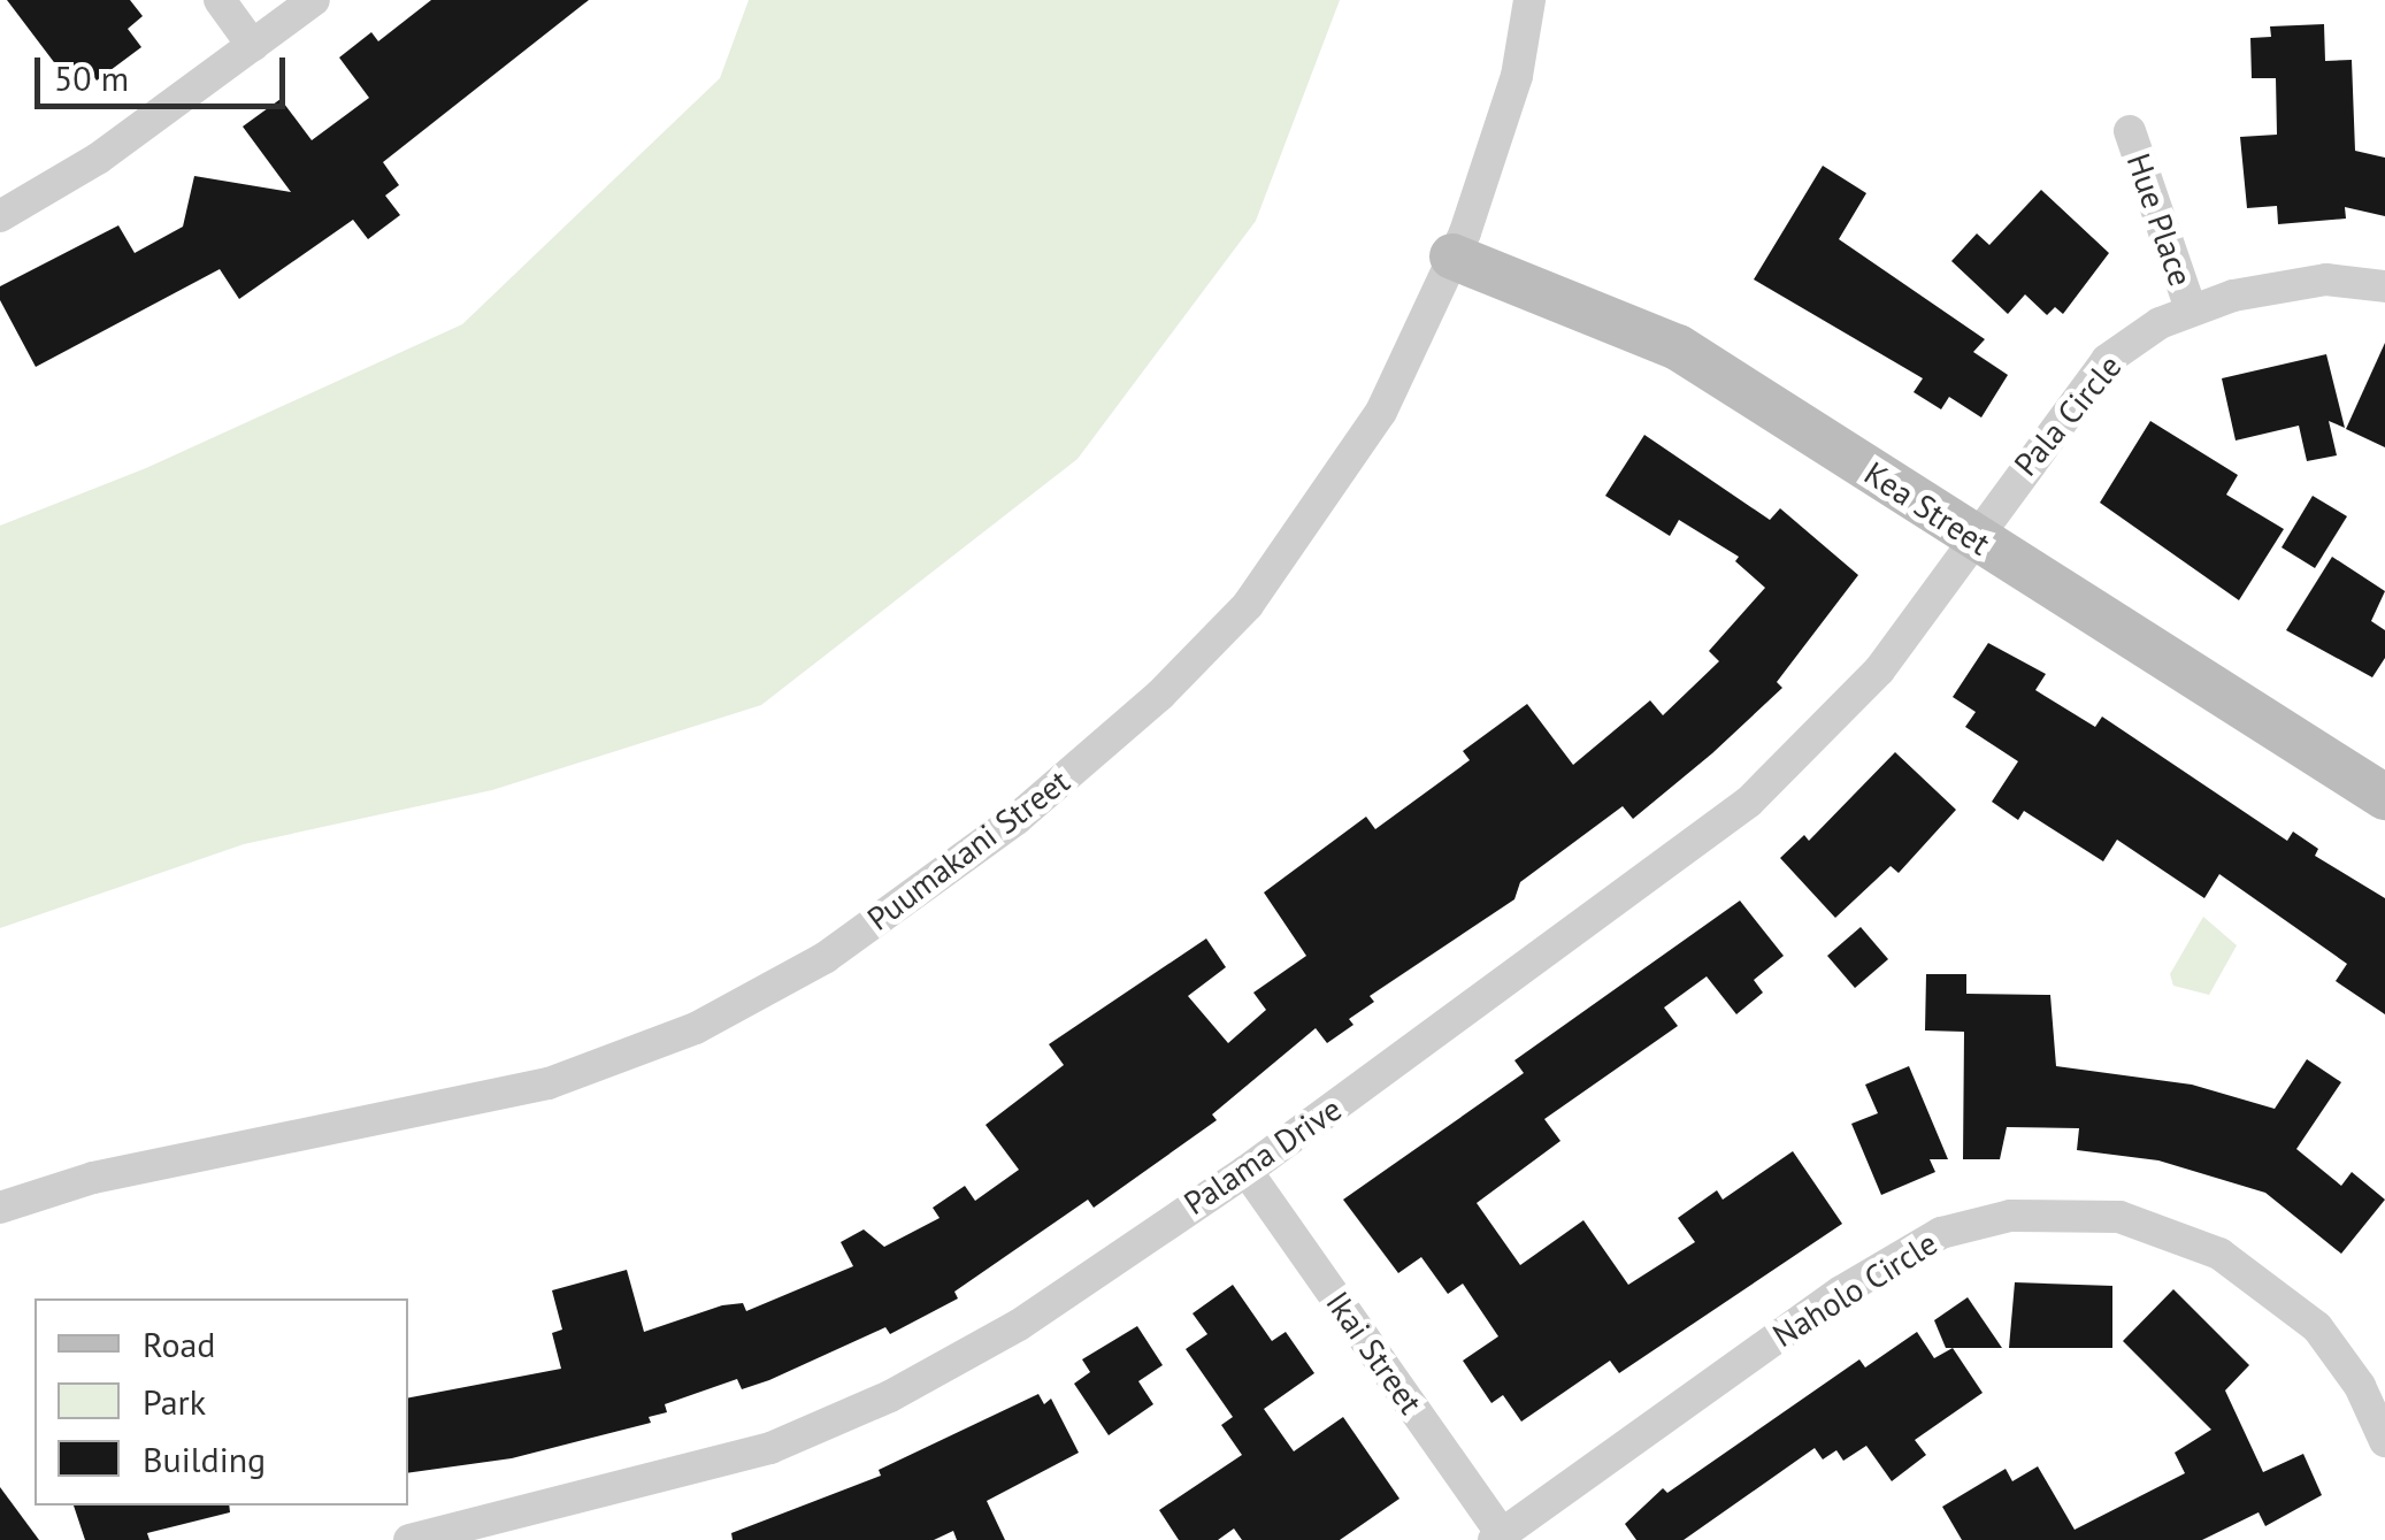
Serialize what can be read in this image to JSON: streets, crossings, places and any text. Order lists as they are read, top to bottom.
{
  "streets": {
    "street": [
      "Hue Place",
      "Pala Circle",
      "Kea Street",
      "Puumakani Street",
      "Palama Drive",
      "Naholo Circle",
      "Ikai Street"
    ]
  },
  "crossings": [
    ["Hue Place", "Pala Circle"],
    ["Pala Circle", "Kea Street"],
    ["Pala Circle", "Palama Drive"],
    ["Kea Street", "Puumakani Street"],
    ["Kea Street", "Palama Drive"],
    ["Palama Drive", "Ikai Street"],
    ["Naholo Circle", "Ikai Street"]
  ],
  "legend": ["Road", "Park", "Building"],
  "scale_bar": "50 m"
}
